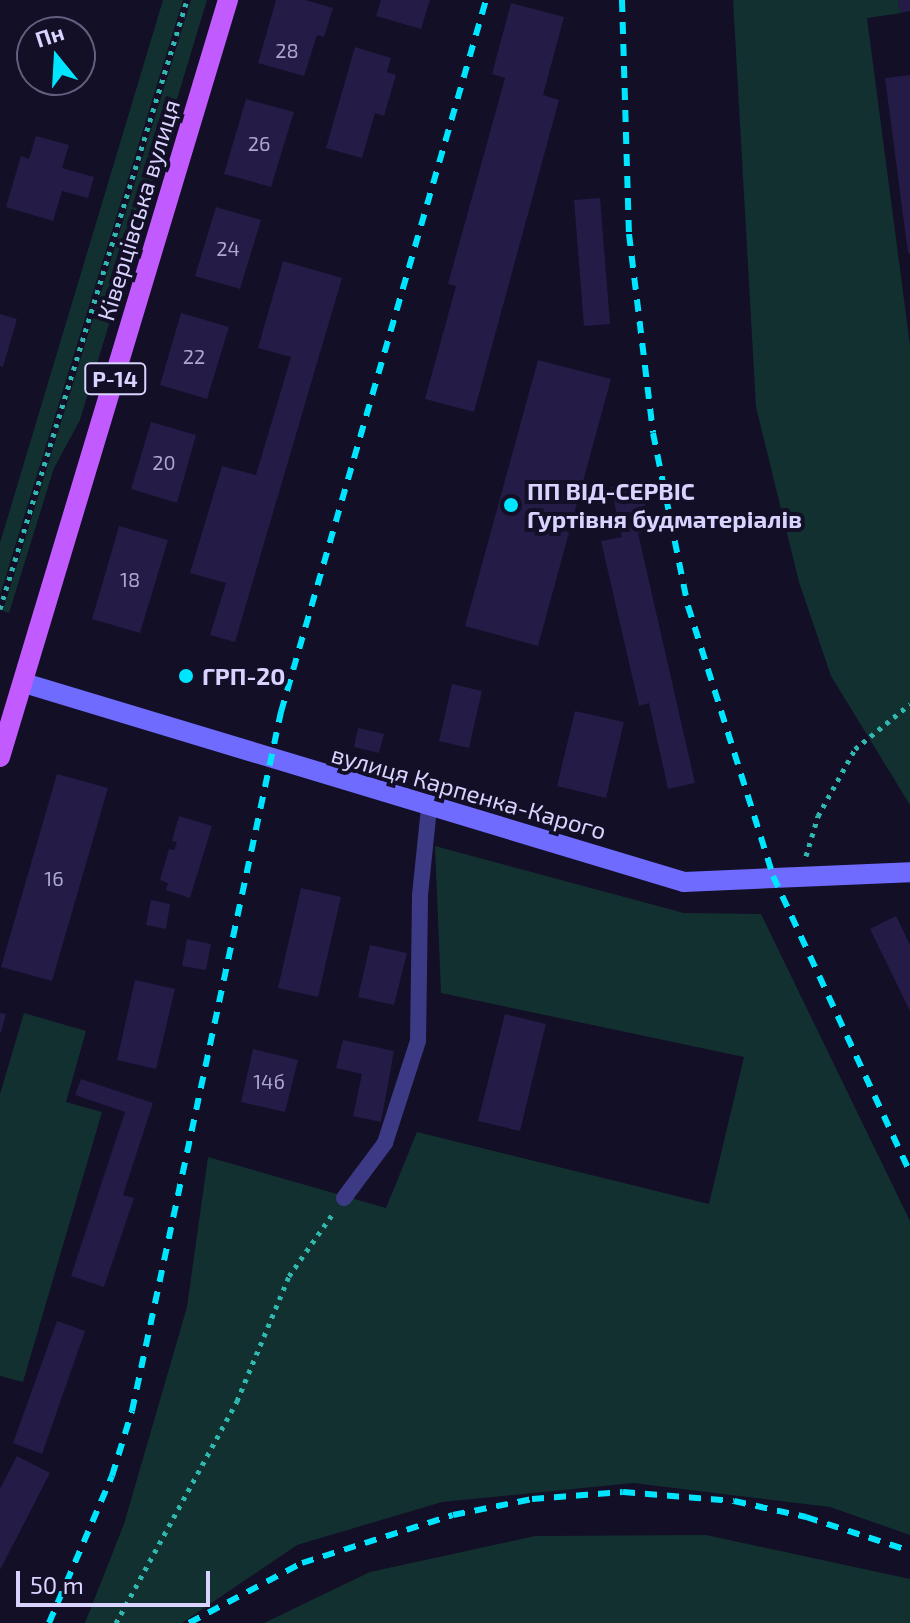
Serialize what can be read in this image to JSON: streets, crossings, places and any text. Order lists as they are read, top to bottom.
{
  "streets": {
    "main road": ["Ківерцівська вулиця", "Р-14", "вулиця Карпенка-Карого"]
  },
  "crossings": [
    ["Ківерцівська вулиця", "вулиця Карпенка-Карого"]
  ],
  "places": ["ПП ВІД-СЕРВІС Гуртівня будматеріалів", "ГРП-20"],
  "house_numbers": [
    "28",
    "26",
    "24",
    "22",
    "20",
    "18",
    "16",
    "14б"
  ],
  "scale_bar": "50 m",
  "north": "top"
}
